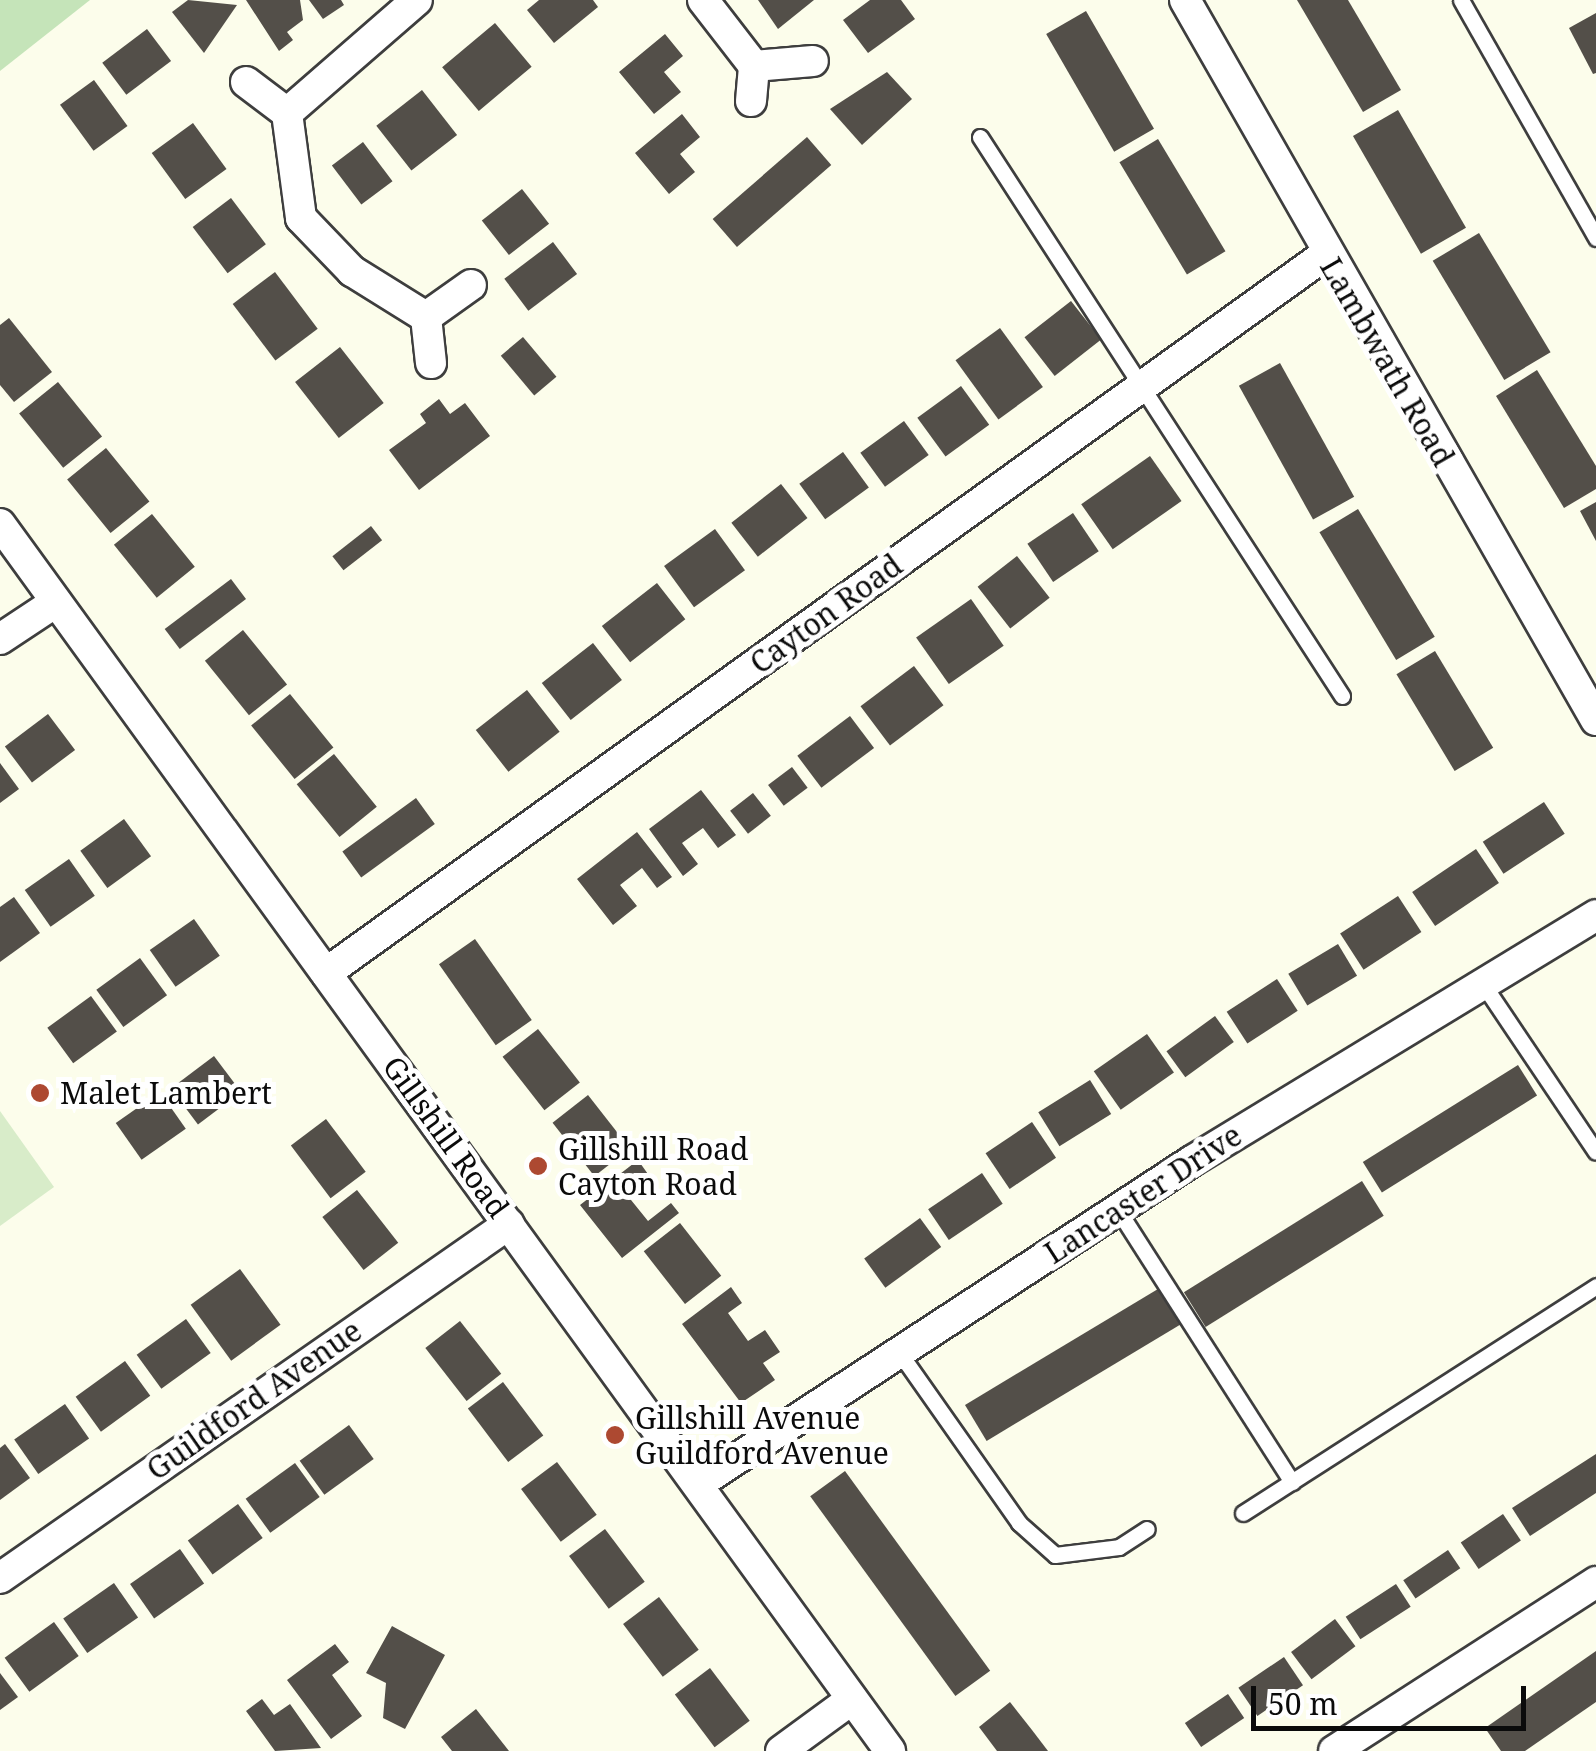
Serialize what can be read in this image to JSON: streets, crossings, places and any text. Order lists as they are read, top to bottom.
{
  "streets": {
    "street": [
      "Lambwath Road",
      "Cayton Road",
      "Gillshill Road",
      "Lancaster Drive",
      "Guildford Avenue"
    ]
  },
  "crossings": [
    ["Lambwath Road", "Cayton Road"],
    ["Cayton Road", "Gillshill Road"],
    ["Gillshill Road", "Lancaster Drive"],
    ["Gillshill Road", "Guildford Avenue"]
  ],
  "places": ["Malet Lambert", "Gillshill Road Cayton Road", "Gillshill Avenue Guildford Avenue"],
  "scale_bar": "50 m"
}
